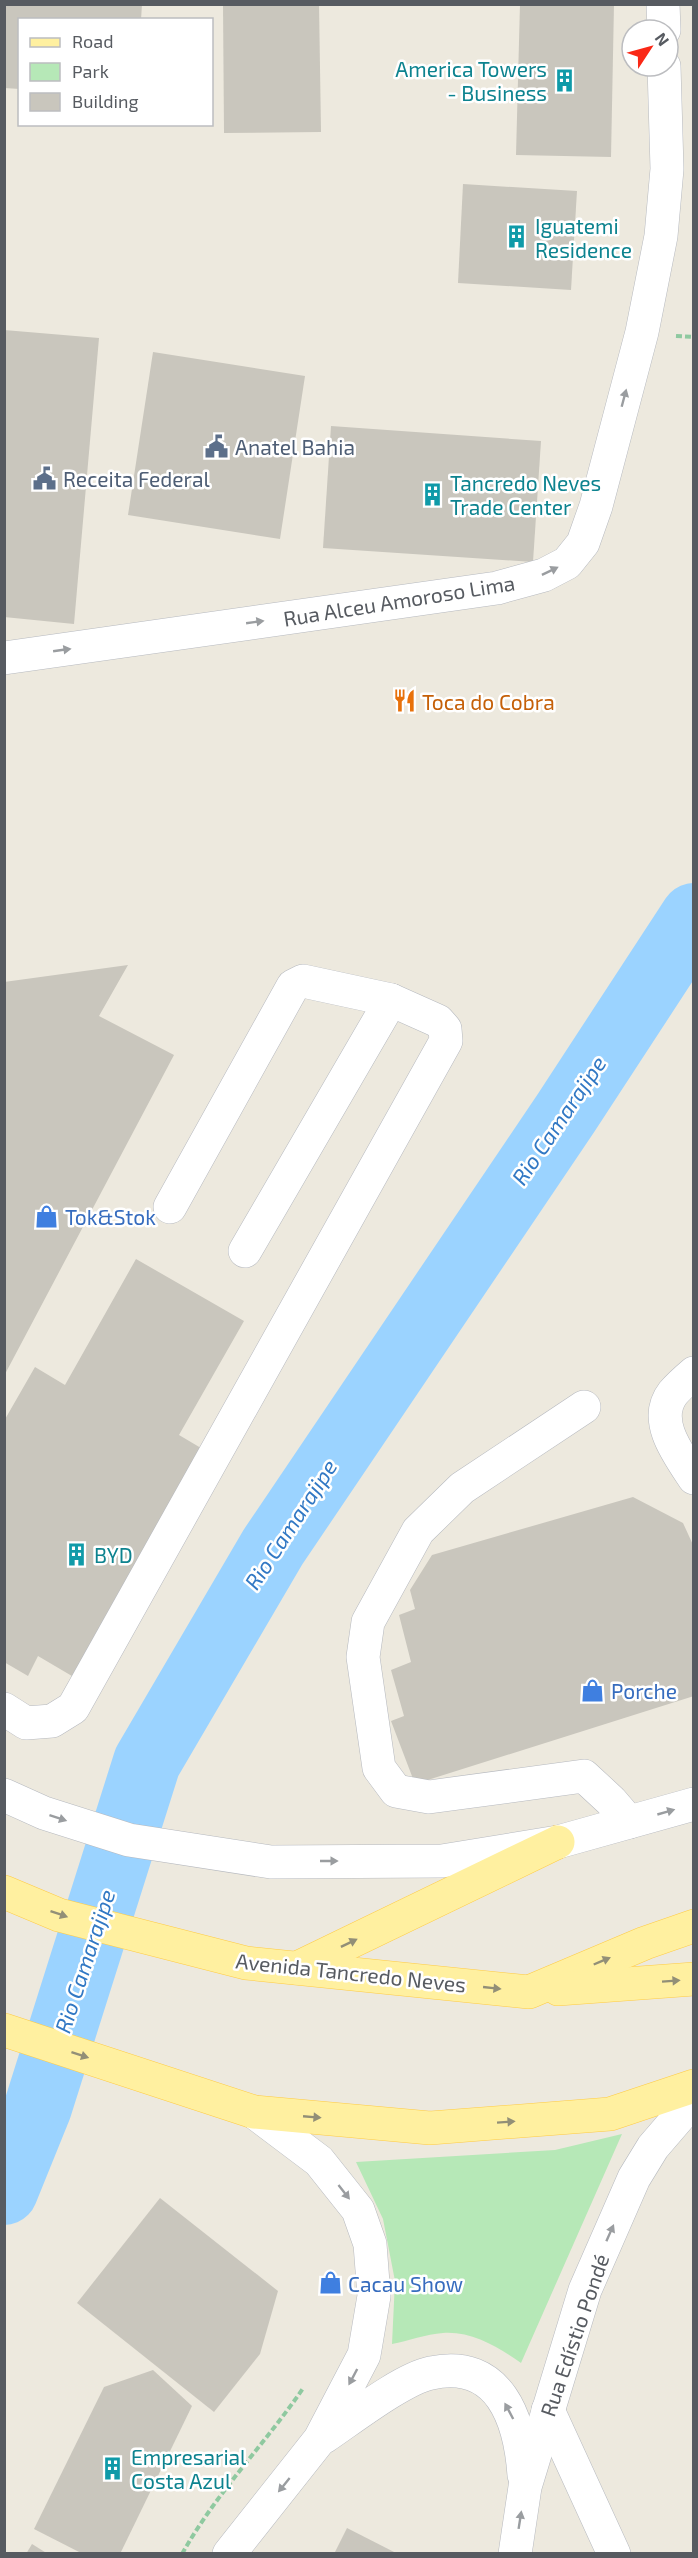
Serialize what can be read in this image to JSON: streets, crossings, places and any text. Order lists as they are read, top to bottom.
{
  "streets": {
    "main road": ["Avenida Tancredo Neves"],
    "street": ["Rua Alceu Amoroso Lima", "Rua Edístio Pondé"]
  },
  "one_way": ["Rua Alceu Amoroso Lima", "Rua Edístio Pondé"],
  "water": ["Rio Camarajipe"],
  "places": {
    "building": [
      "America Towers - Business",
      "Iguatemi Residence",
      "Tancredo Neves Trade Center",
      "BYD",
      "Empresarial Costa Azul"
    ],
    "public building": ["Anatel Bahia", "Receita Federal"],
    "restaurant": ["Toca do Cobra"],
    "shop": ["Tok&Stok", "Porche", "Cacau Show"]
  },
  "legend": ["Road", "Park", "Building"],
  "north": "top right"
}
